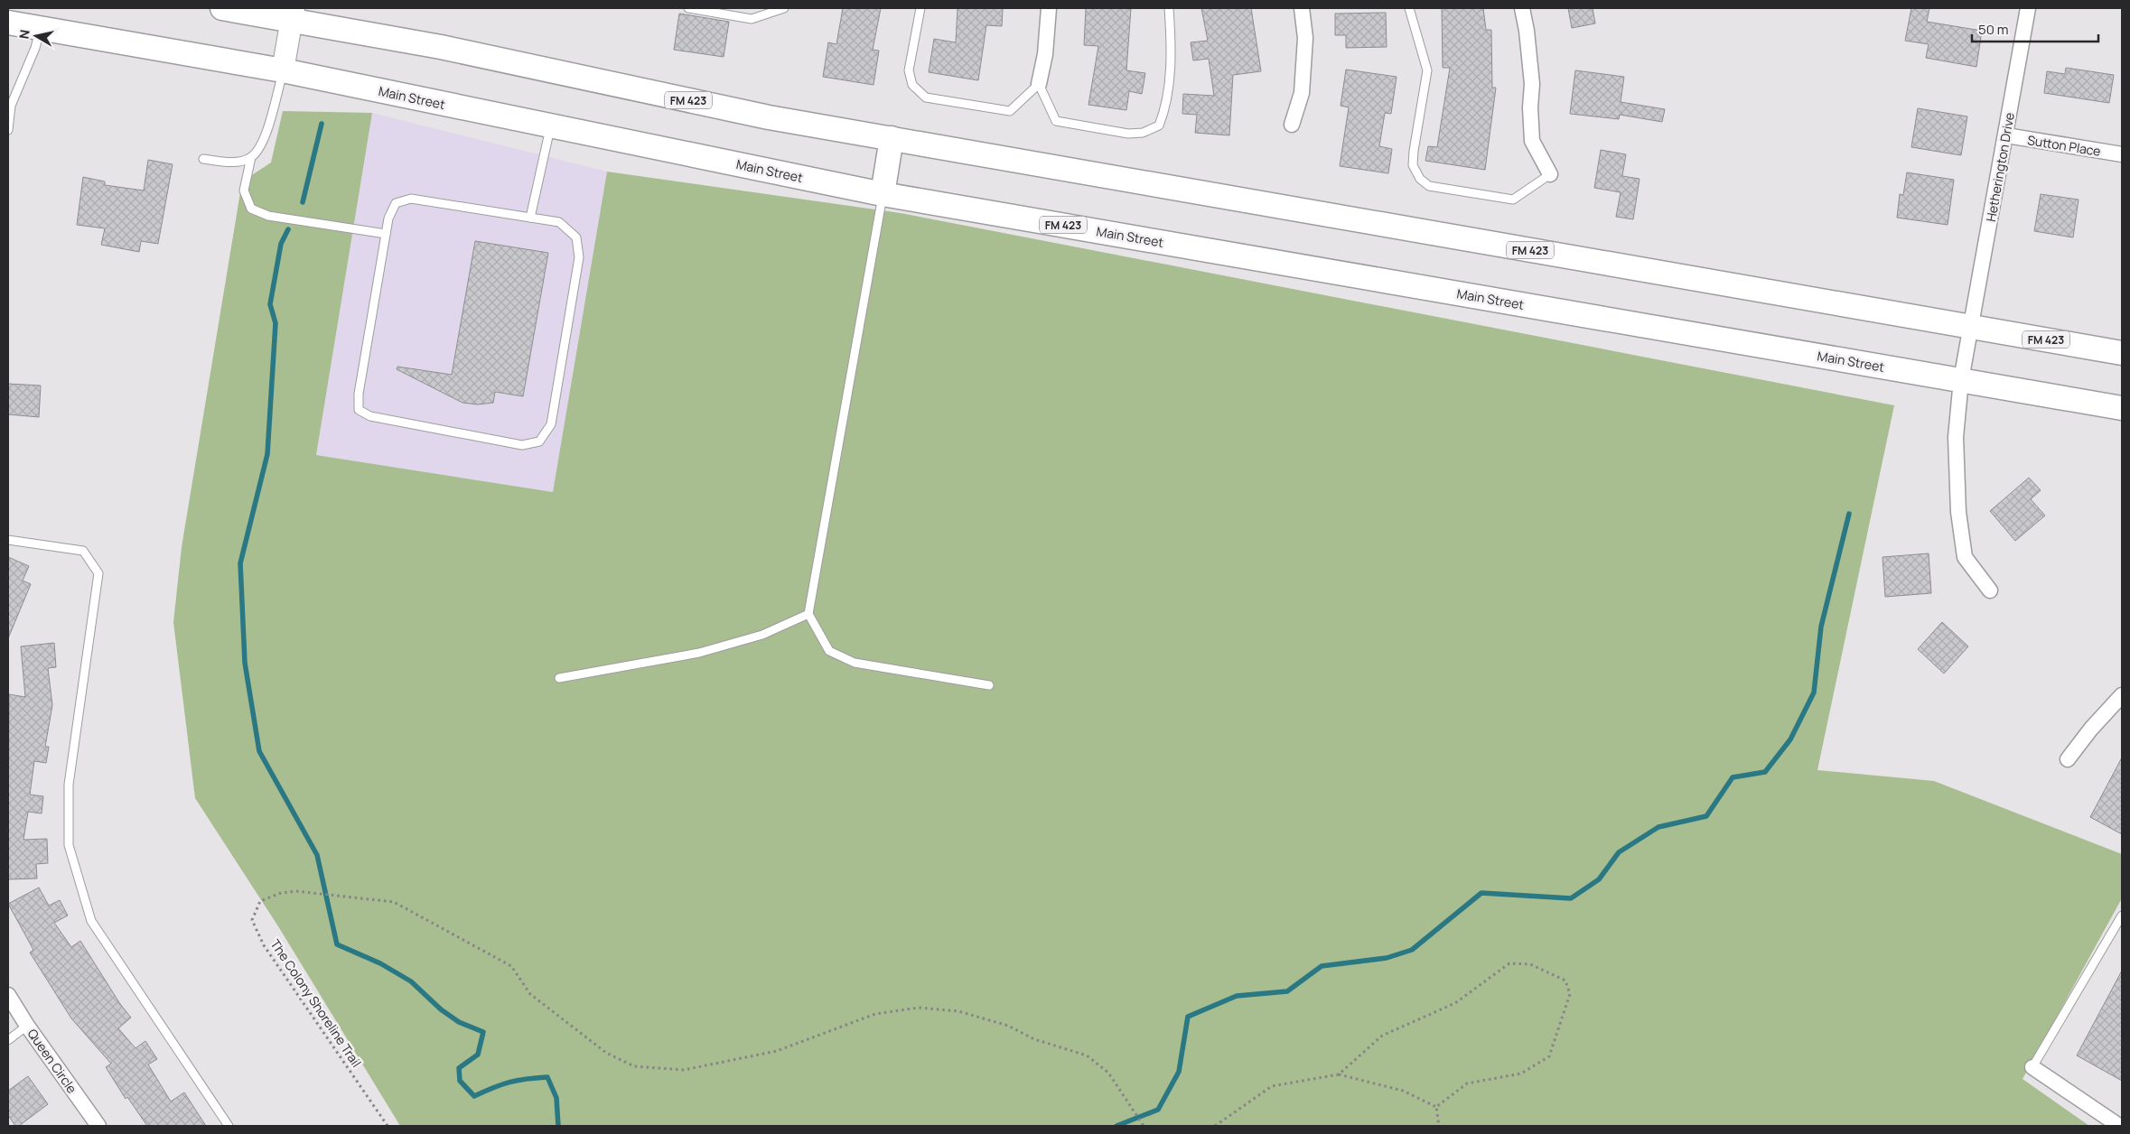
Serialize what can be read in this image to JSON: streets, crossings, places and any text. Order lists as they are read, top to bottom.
{
  "streets": {
    "main road": ["Main Street", "FM 423"],
    "street": ["Sutton Place", "Hetherington Drive", "Queen Circle"],
    "path": ["The Colony Shoreline Trail"]
  },
  "crossings": [
    ["Main Street", "Hetherington Drive"],
    ["FM 423", "Hetherington Drive"],
    ["Sutton Place", "Hetherington Drive"]
  ],
  "scale_bar": "50 m",
  "north": "left"
}
